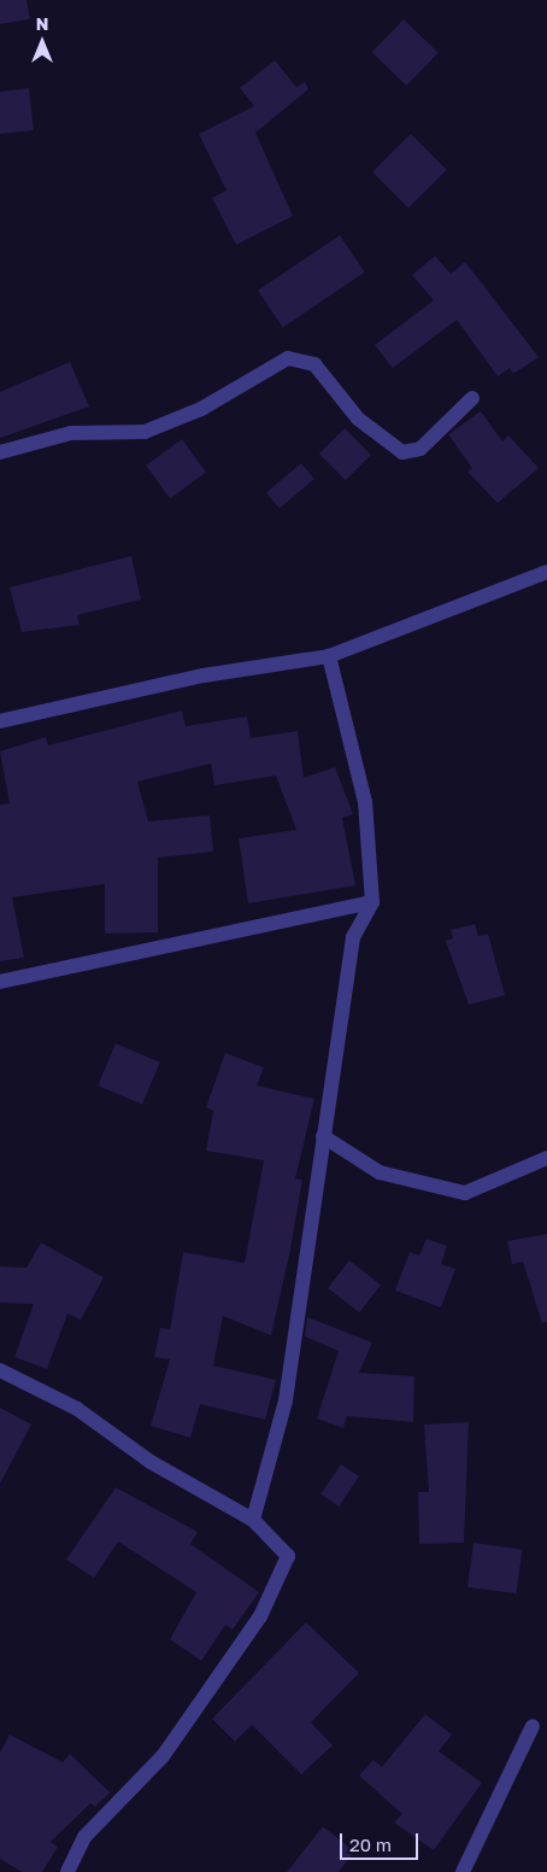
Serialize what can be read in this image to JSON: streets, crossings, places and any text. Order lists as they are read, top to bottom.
{
  "scale_bar": "20 m",
  "north": "top"
}
